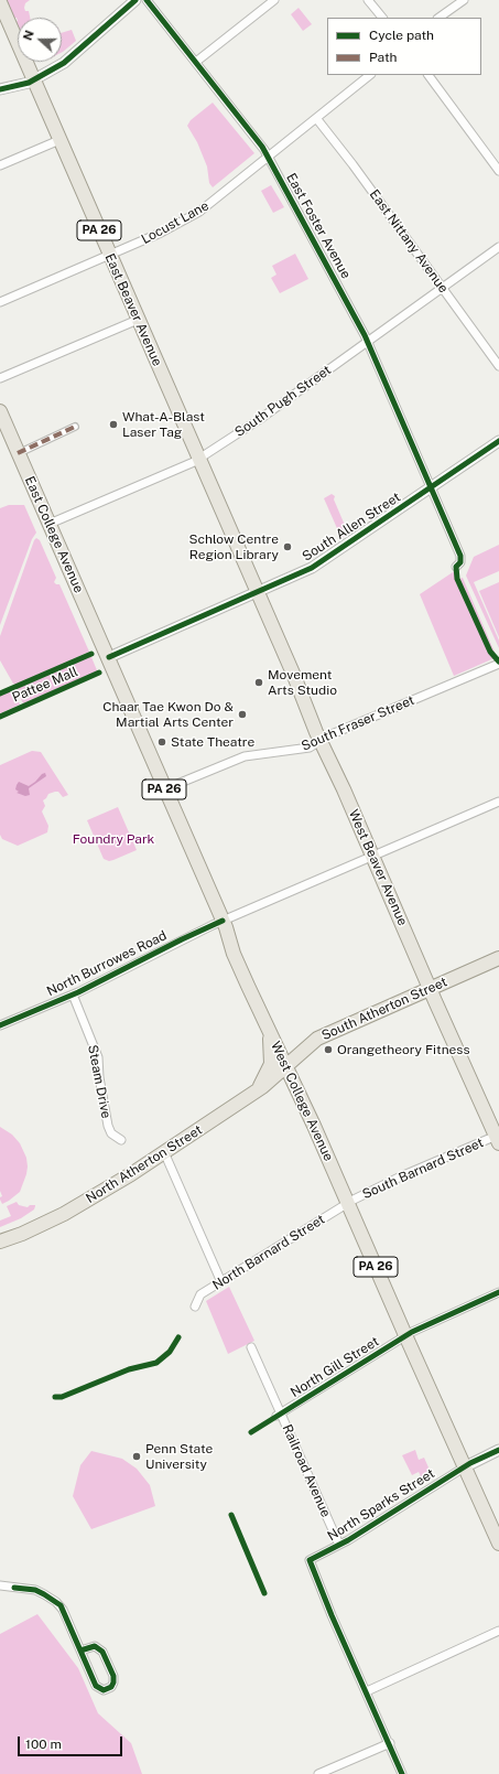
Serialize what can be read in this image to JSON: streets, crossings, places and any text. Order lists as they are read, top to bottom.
{
  "streets": {
    "main road": [
      "PA 26",
      "East Beaver Avenue",
      "East College Avenue",
      "West Beaver Avenue",
      "South Atherton Street",
      "West College Avenue",
      "North Atherton Street"
    ],
    "street": [
      "Locust Lane",
      "East Foster Avenue",
      "East Nittany Avenue",
      "South Pugh Street",
      "South Allen Street",
      "South Fraser Street",
      "North Burrowes Road",
      "Steam Drive",
      "South Barnard Street",
      "North Barnard Street",
      "North Gill Street",
      "Railroad Avenue",
      "North Sparks Street"
    ],
    "cycle path": ["Pattee Mall"]
  },
  "crossings": [
    ["Locust Lane", "East Foster Avenue"],
    ["Locust Lane", "East Nittany Avenue"],
    ["Locust Lane", "East Beaver Avenue"],
    ["East Foster Avenue", "South Pugh Street"],
    ["East Foster Avenue", "South Allen Street"],
    ["East Nittany Avenue", "South Pugh Street"],
    ["East Beaver Avenue", "South Pugh Street"],
    ["East Beaver Avenue", "South Allen Street"],
    ["East Beaver Avenue", "West Beaver Avenue"],
    ["South Pugh Street", "East College Avenue"],
    ["South Allen Street", "East College Avenue"],
    ["South Allen Street", "West Beaver Avenue"],
    ["South Allen Street", "West College Avenue"],
    ["East College Avenue", "West College Avenue"],
    ["South Fraser Street", "West Beaver Avenue"],
    ["South Fraser Street", "West College Avenue"],
    ["West Beaver Avenue", "North Burrowes Road"],
    ["West Beaver Avenue", "South Atherton Street"],
    ["West Beaver Avenue", "South Barnard Street"],
    ["North Burrowes Road", "Steam Drive"],
    ["North Burrowes Road", "West College Avenue"],
    ["South Atherton Street", "West College Avenue"],
    ["South Atherton Street", "North Atherton Street"],
    ["West College Avenue", "North Atherton Street"],
    ["West College Avenue", "South Barnard Street"],
    ["West College Avenue", "North Barnard Street"],
    ["West College Avenue", "North Gill Street"],
    ["West College Avenue", "North Sparks Street"],
    ["South Barnard Street", "North Barnard Street"],
    ["North Gill Street", "Railroad Avenue"],
    ["Railroad Avenue", "North Sparks Street"]
  ],
  "parks": ["Foundry Park"],
  "places": [
    "What-A-Blast Laser Tag",
    "Schlow Centre Region Library",
    "Movement Arts Studio",
    "Chaar Tae Kwon Do & Martial Arts Center",
    "State Theatre",
    "Orangetheory Fitness",
    "Penn State University"
  ],
  "legend": ["Cycle path", "Path"],
  "scale_bar": "100 m",
  "north": "left"
}
